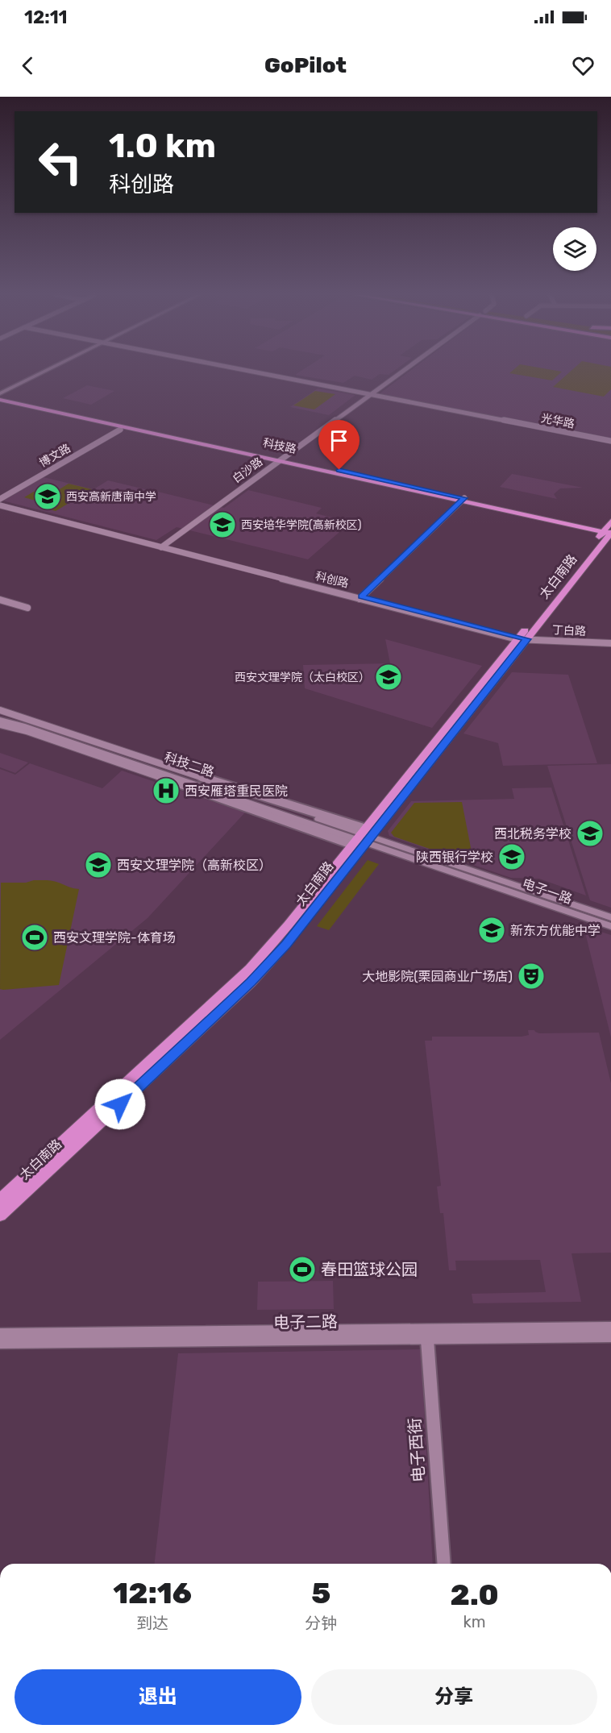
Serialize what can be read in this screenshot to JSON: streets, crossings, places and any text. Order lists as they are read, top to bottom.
{
  "streets": {
    "main road": [
      "科技路",
      "太白南路",
      "科技二路",
      "电子一路",
      "电子二路"
    ],
    "street": [
      "光华路",
      "博文路",
      "白沙路",
      "科创路",
      "丁白路",
      "电子西街"
    ]
  },
  "crossings": [
    ["光华路", "白沙路"],
    ["科技路", "白沙路"],
    ["科技路", "太白南路"],
    ["白沙路", "科创路"],
    ["太白南路", "科创路"],
    ["太白南路", "丁白路"],
    ["太白南路", "科技二路"],
    ["太白南路", "电子一路"],
    ["科创路", "丁白路"],
    ["科技二路", "电子一路"],
    ["电子二路", "电子西街"]
  ],
  "places": {
    "school or university": [
      "西安高新唐南中学",
      "西安培华学院(高新校区)",
      "西安文理学院（太白校区）",
      "西北税务学校",
      "陕西银行学校",
      "西安文理学院（高新校区）",
      "新东方优能中学"
    ],
    "hospital": ["西安雁塔重民医院"],
    "sports": ["西安文理学院-体育场", "春田篮球公园"],
    "theatre": ["大地影院(栗园商业广场店)"]
  },
  "page": {
    "status": "12:11",
    "header": "GoPilot",
    "turn": ["1.0 km", "科创路"],
    "eta": [
      "12:16",
      "到达",
      "5",
      "分钟",
      "2.0",
      "km"
    ],
    "buttons": ["退出", "分享"]
  }
}
